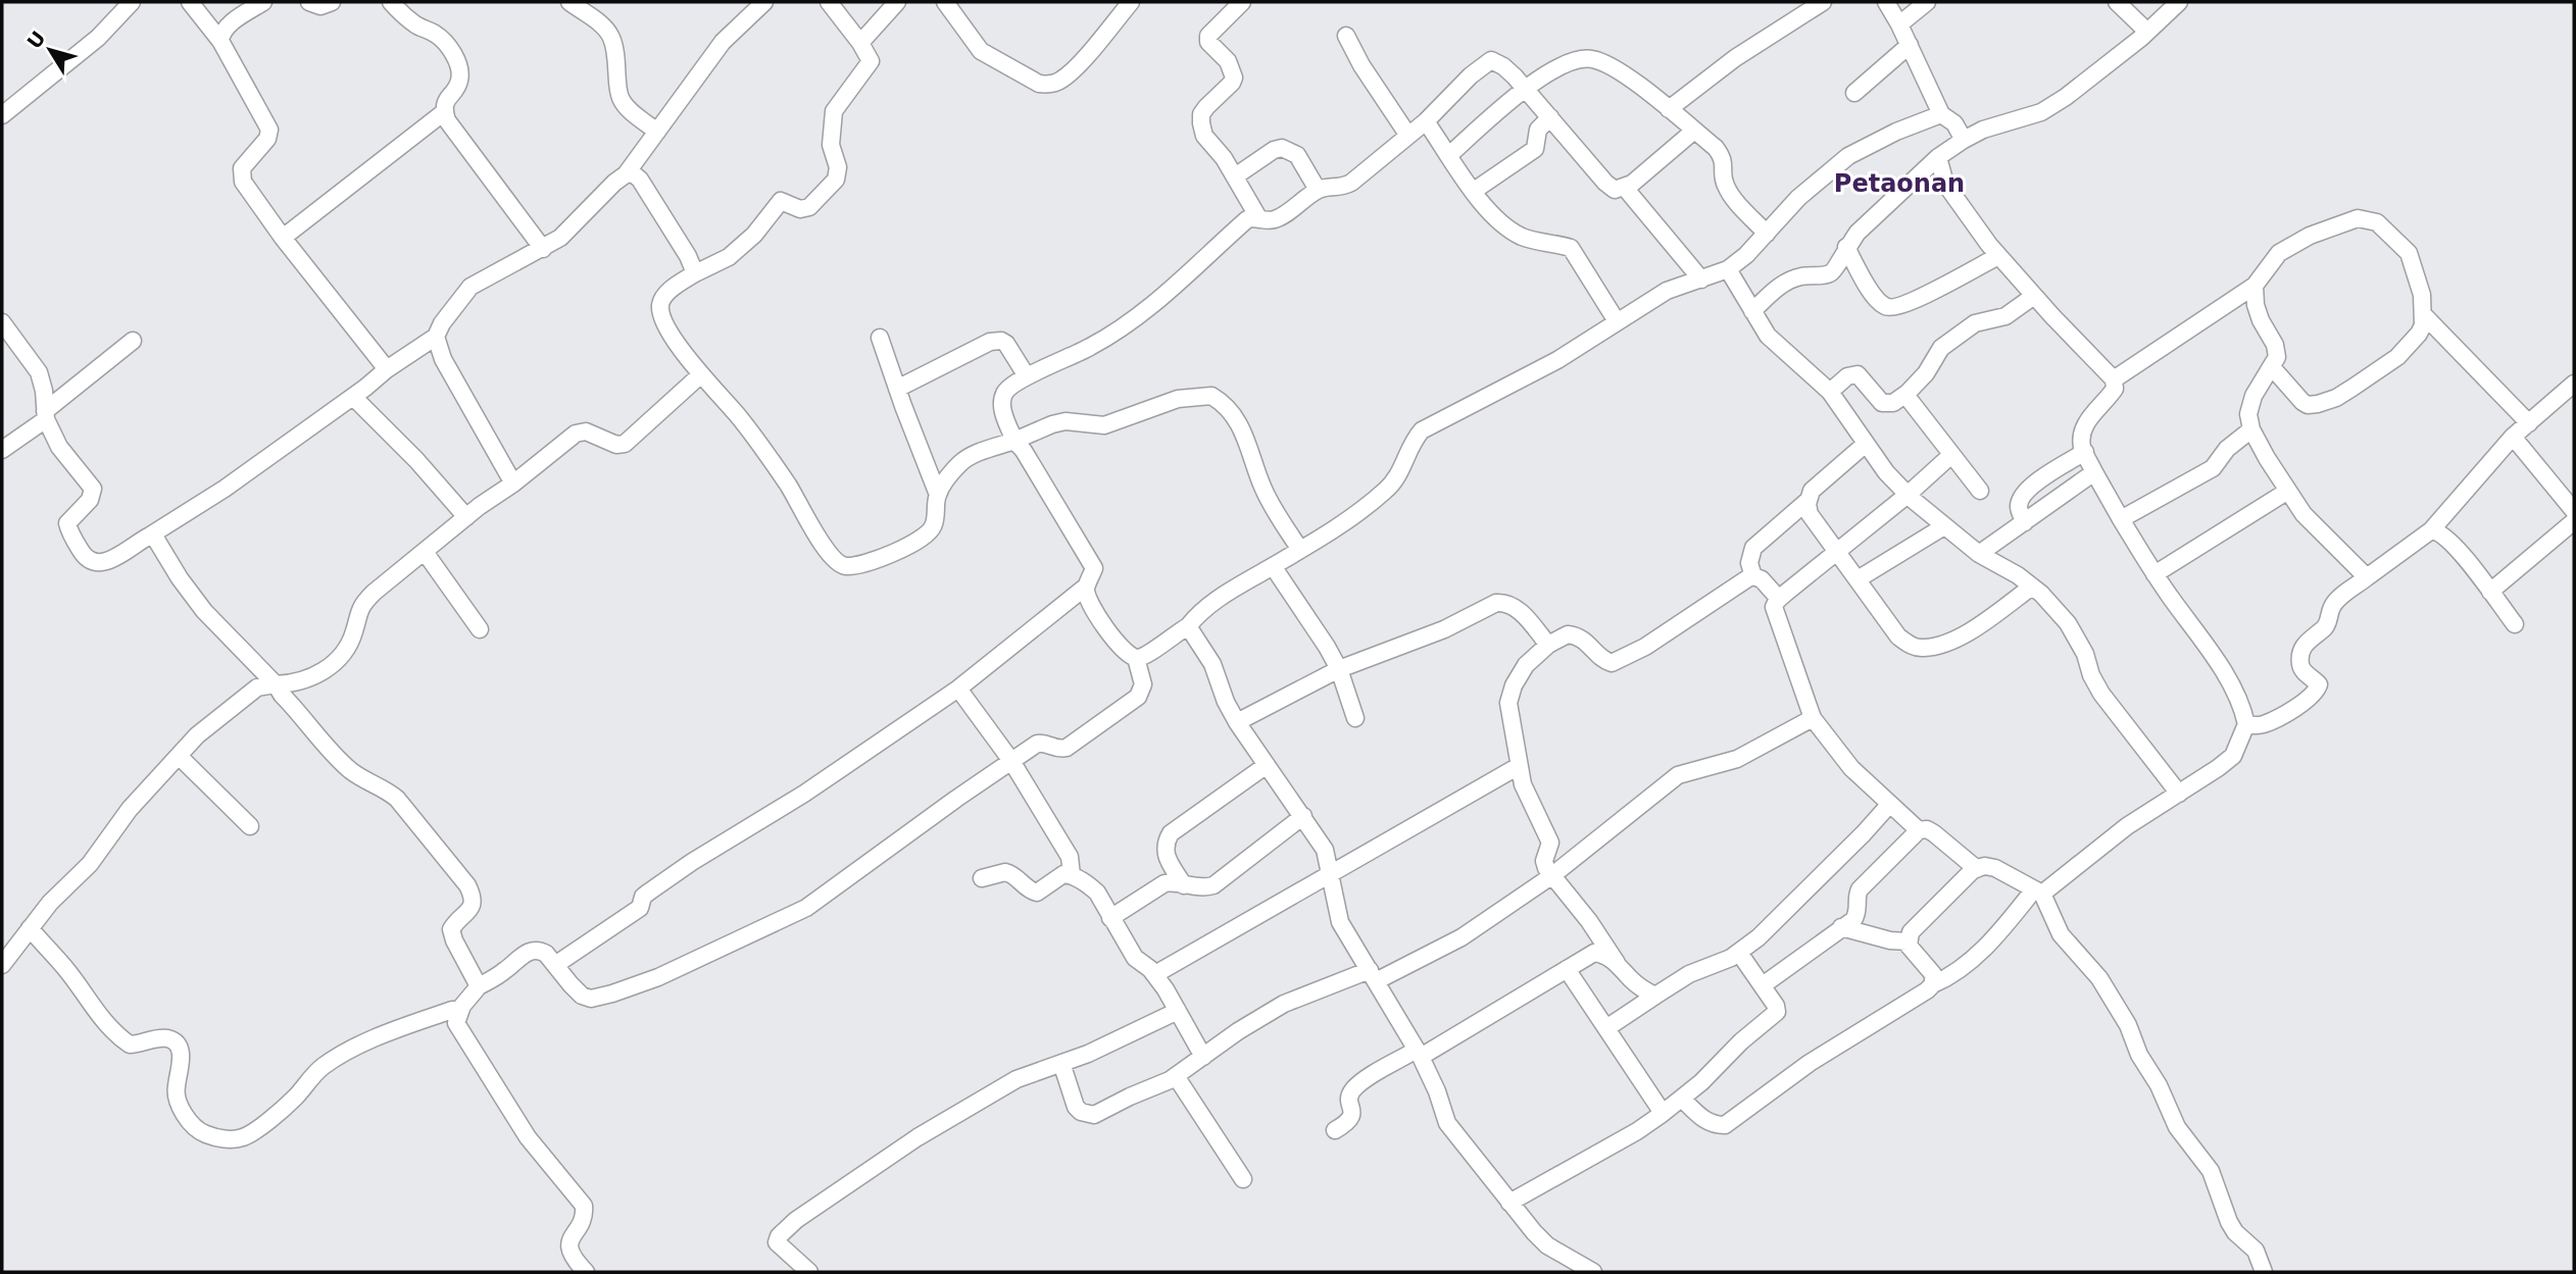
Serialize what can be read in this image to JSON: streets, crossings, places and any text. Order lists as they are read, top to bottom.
{
  "districts": ["Petaonan"],
  "north": "top left"
}
